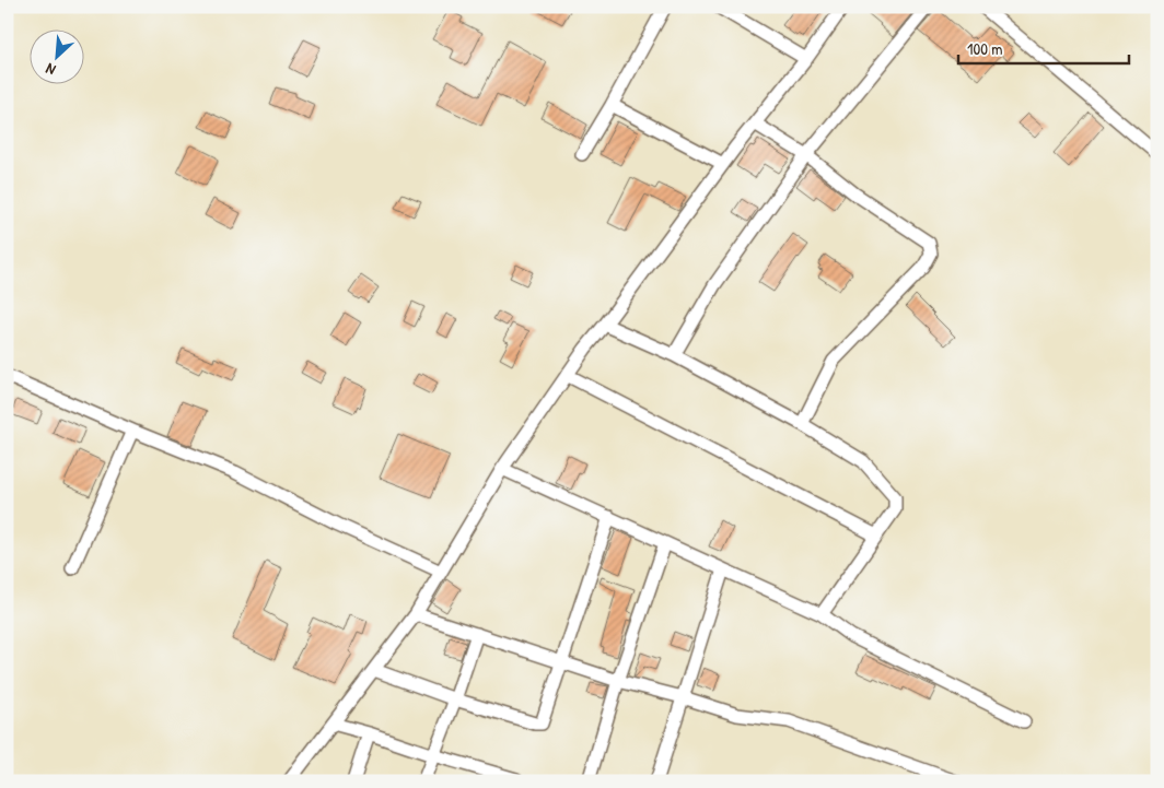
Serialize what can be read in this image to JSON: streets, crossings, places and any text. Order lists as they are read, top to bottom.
{
  "scale_bar": "100 m",
  "north": "bottom left"
}
